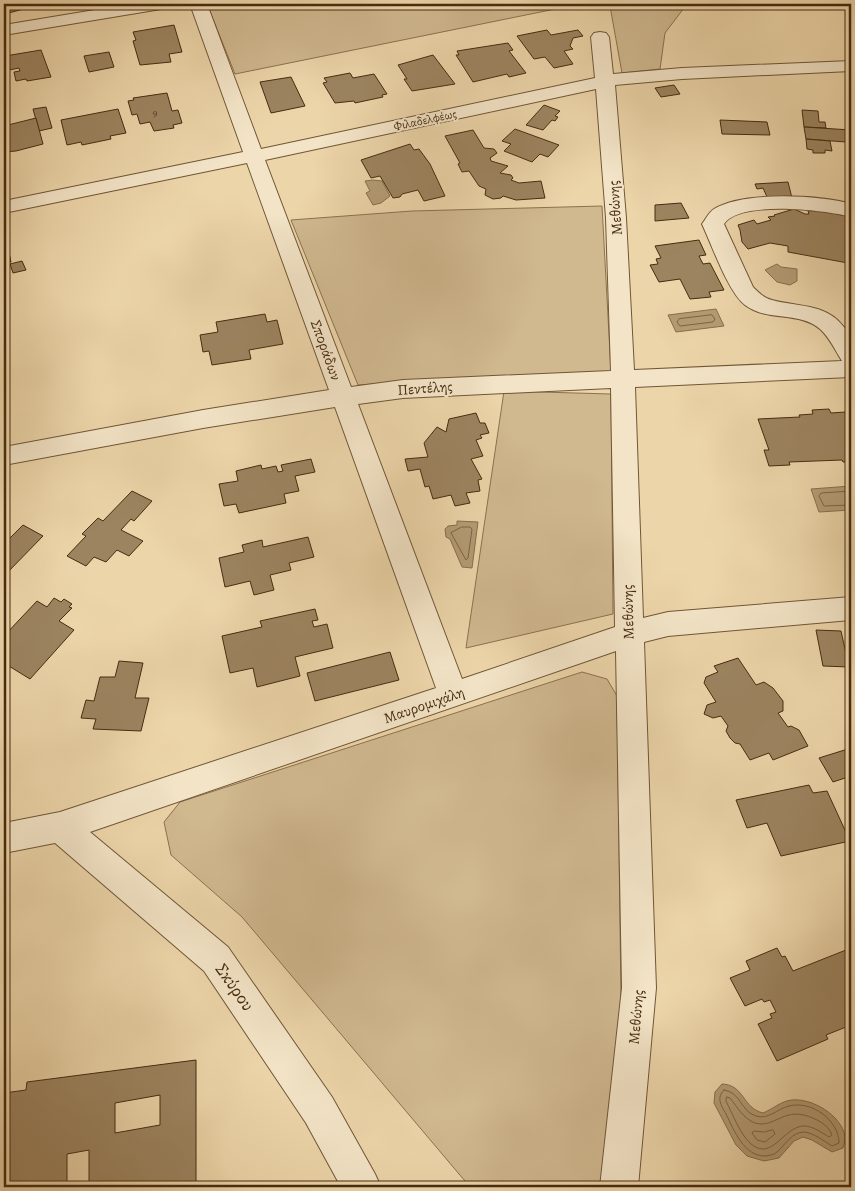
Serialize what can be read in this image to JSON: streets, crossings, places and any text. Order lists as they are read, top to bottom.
{
  "streets": {
    "street": [
      "Φιλαδελφέως",
      "Μεθώνης",
      "Σποράδων",
      "Πεντέλης",
      "Μαυρομιχάλη",
      "Σκύρου"
    ]
  },
  "crossings": [
    ["Φιλαδελφέως", "Μεθώνης"],
    ["Φιλαδελφέως", "Σποράδων"],
    ["Μεθώνης", "Πεντέλης"],
    ["Μεθώνης", "Μαυρομιχάλη"],
    ["Σποράδων", "Πεντέλης"],
    ["Σποράδων", "Μαυρομιχάλη"],
    ["Μαυρομιχάλη", "Σκύρου"]
  ],
  "house_numbers": ["9"]
}
